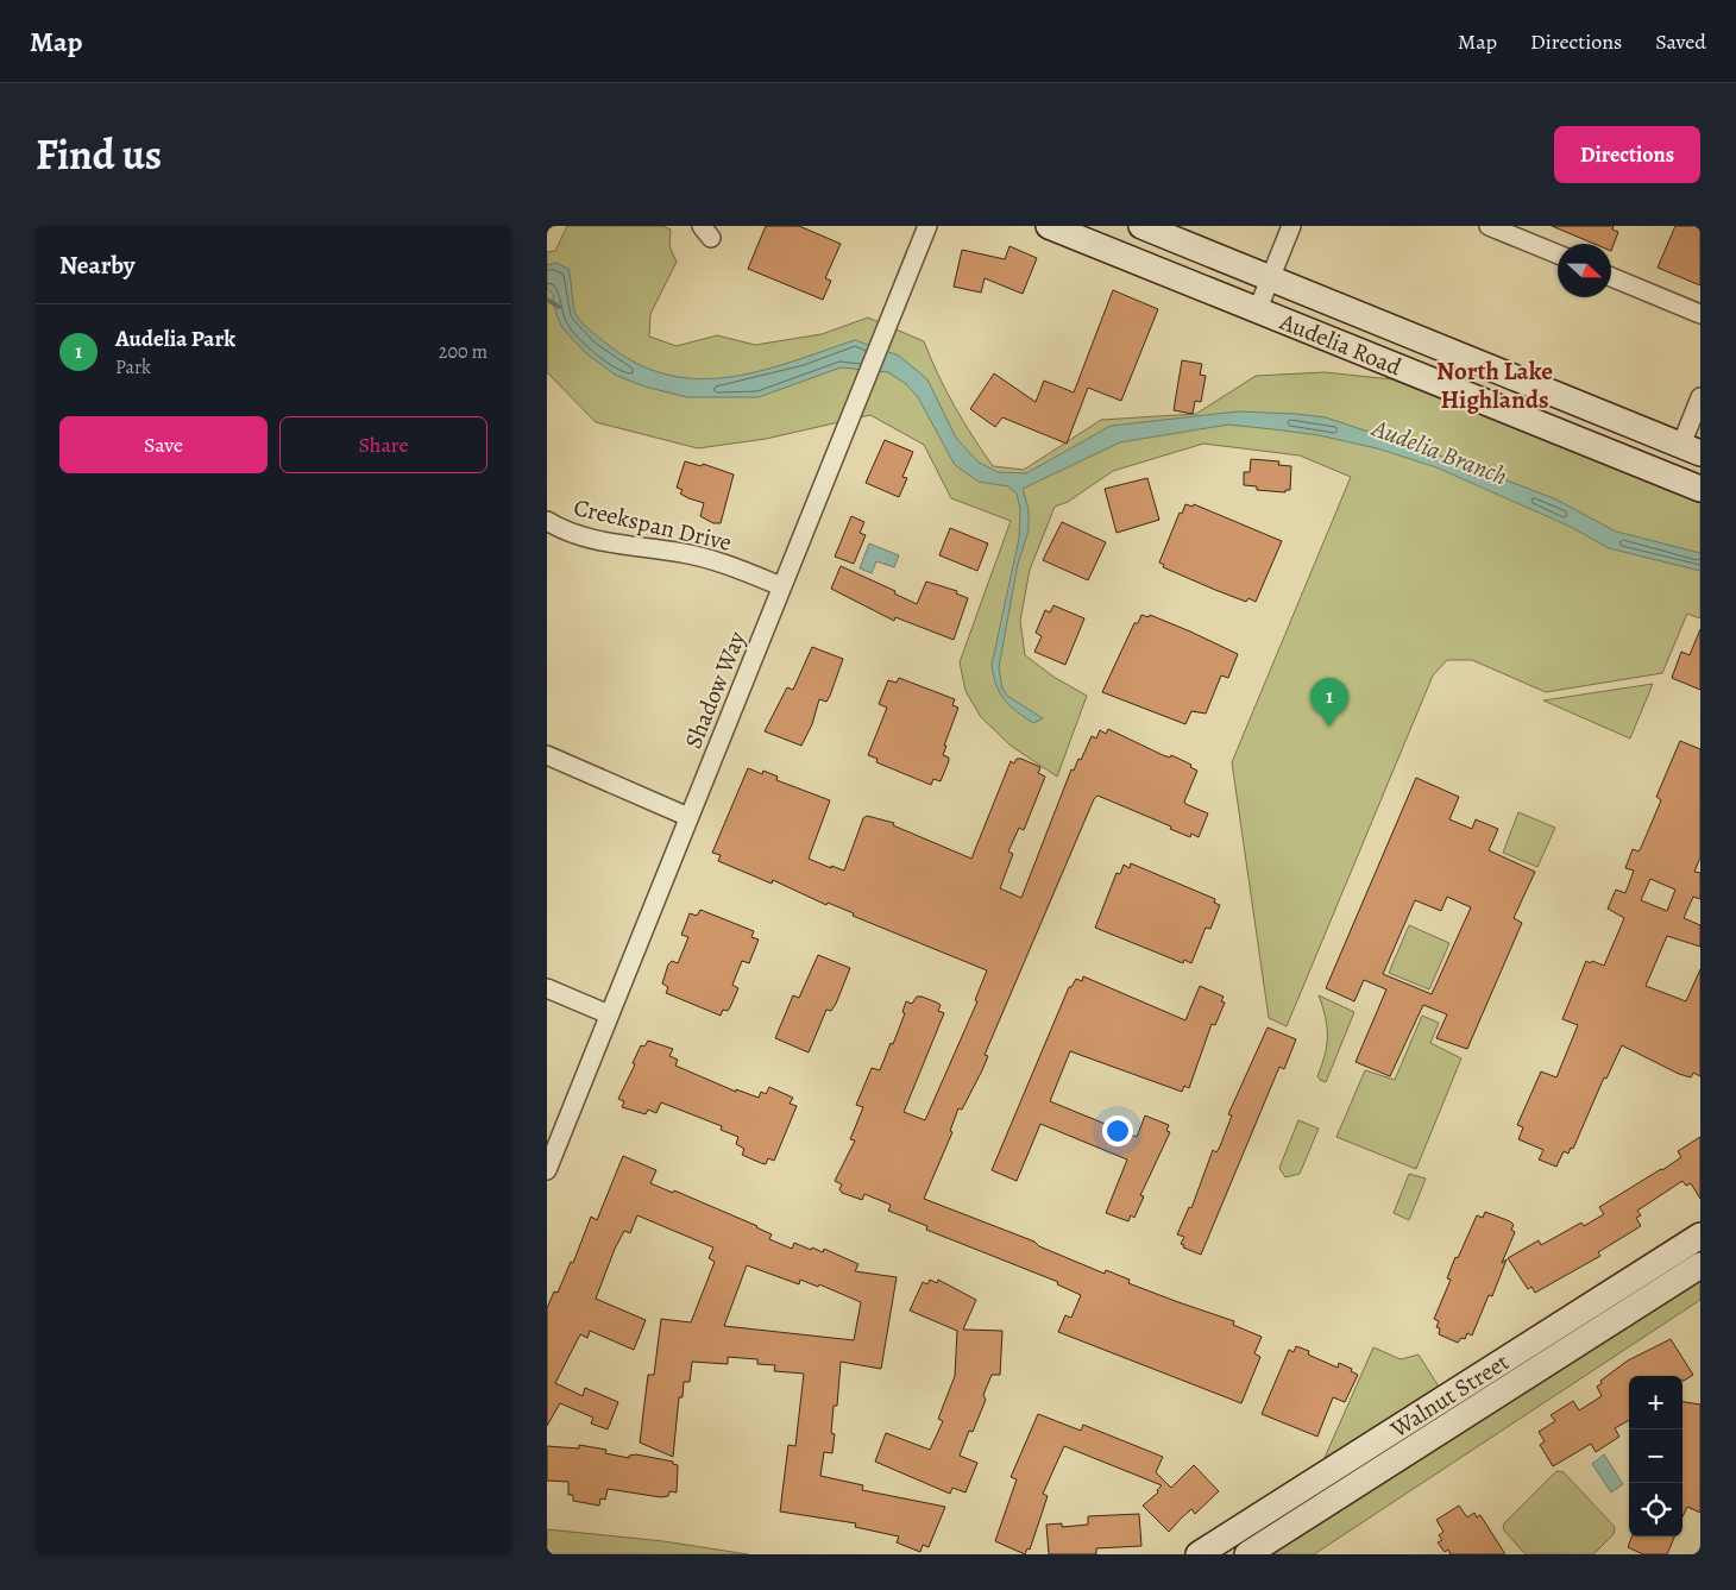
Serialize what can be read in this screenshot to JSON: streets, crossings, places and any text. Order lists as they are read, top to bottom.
{
  "streets": {
    "main road": ["Audelia Road", "Walnut Street"],
    "street": ["Creekspan Drive", "Shadow Way"]
  },
  "crossings": [
    ["Creekspan Drive", "Shadow Way"]
  ],
  "districts": ["North Lake Highlands"],
  "water": ["Audelia Branch"],
  "north": "right",
  "page": {
    "header": "Map",
    "nav": ["Map", "Directions", "Saved"],
    "title": "Find us",
    "buttons": [
      "Directions",
      ["Save", "Share"]
    ],
    "heading": "Nearby",
    "list": [
      {
        "mark": "1",
        "name": "Audelia Park",
        "note": "Park",
        "value": "200 m"
      }
    ],
    "pins": "1",
    "map_buttons": ["+", "−"]
  }
}
